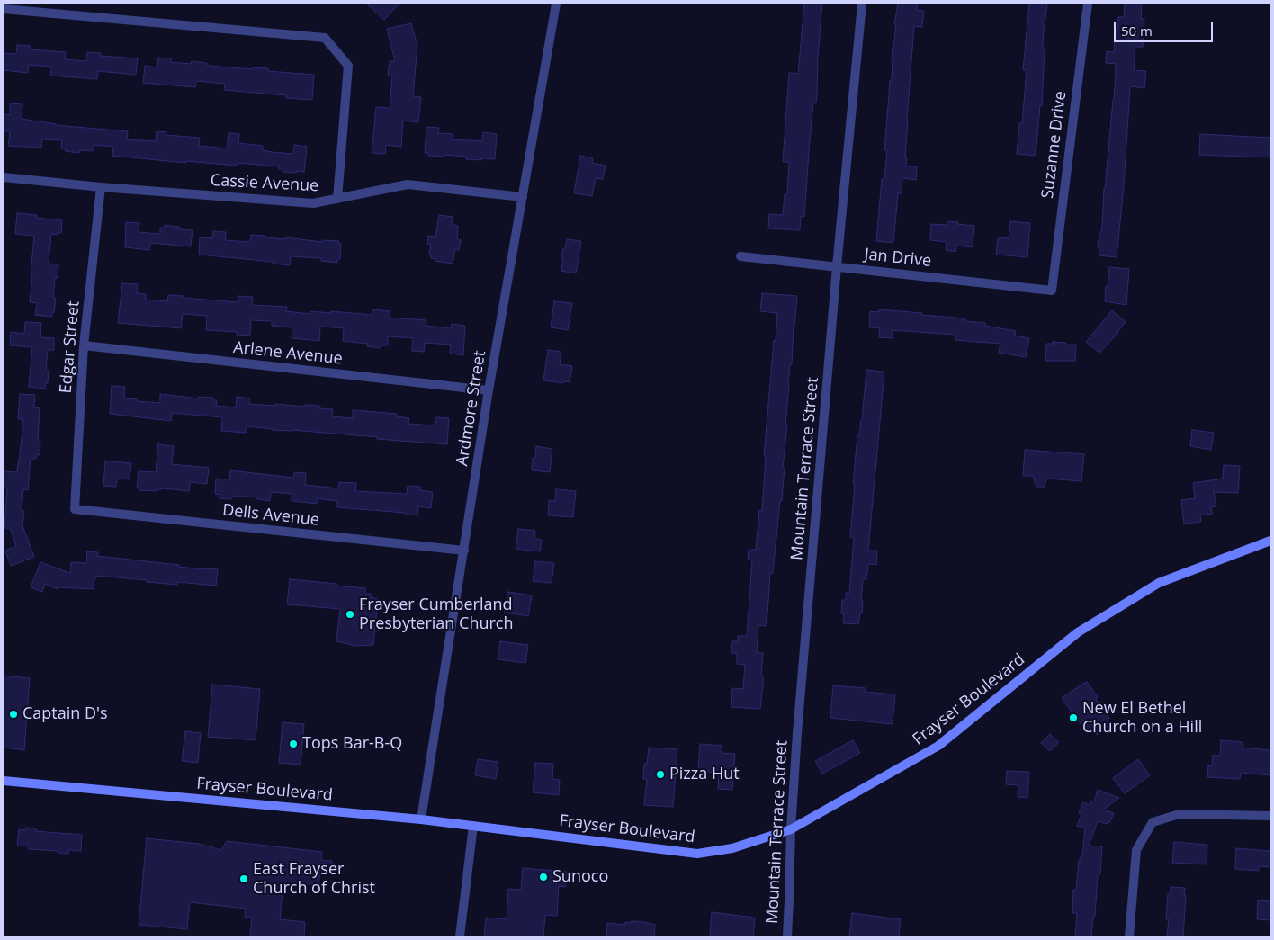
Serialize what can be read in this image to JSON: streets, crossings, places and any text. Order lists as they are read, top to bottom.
{
  "streets": {
    "main road": ["Frayser Boulevard"],
    "street": [
      "Suzanne Drive",
      "Cassie Avenue",
      "Jan Drive",
      "Edgar Street",
      "Arlene Avenue",
      "Ardmore Street",
      "Mountain Terrace Street",
      "Dells Avenue"
    ]
  },
  "crossings": [
    ["Suzanne Drive", "Jan Drive"],
    ["Cassie Avenue", "Edgar Street"],
    ["Cassie Avenue", "Ardmore Street"],
    ["Jan Drive", "Mountain Terrace Street"],
    ["Edgar Street", "Arlene Avenue"],
    ["Edgar Street", "Dells Avenue"],
    ["Arlene Avenue", "Ardmore Street"],
    ["Ardmore Street", "Dells Avenue"],
    ["Ardmore Street", "Frayser Boulevard"],
    ["Mountain Terrace Street", "Frayser Boulevard"]
  ],
  "places": [
    "Frayser Cumberland Presbyterian Church",
    "Captain D's",
    "New El Bethel Church on a Hill",
    "Tops Bar-B-Q",
    "Pizza Hut",
    "Sunoco",
    "East Frayser Church of Christ"
  ],
  "scale_bar": "50 m"
}
